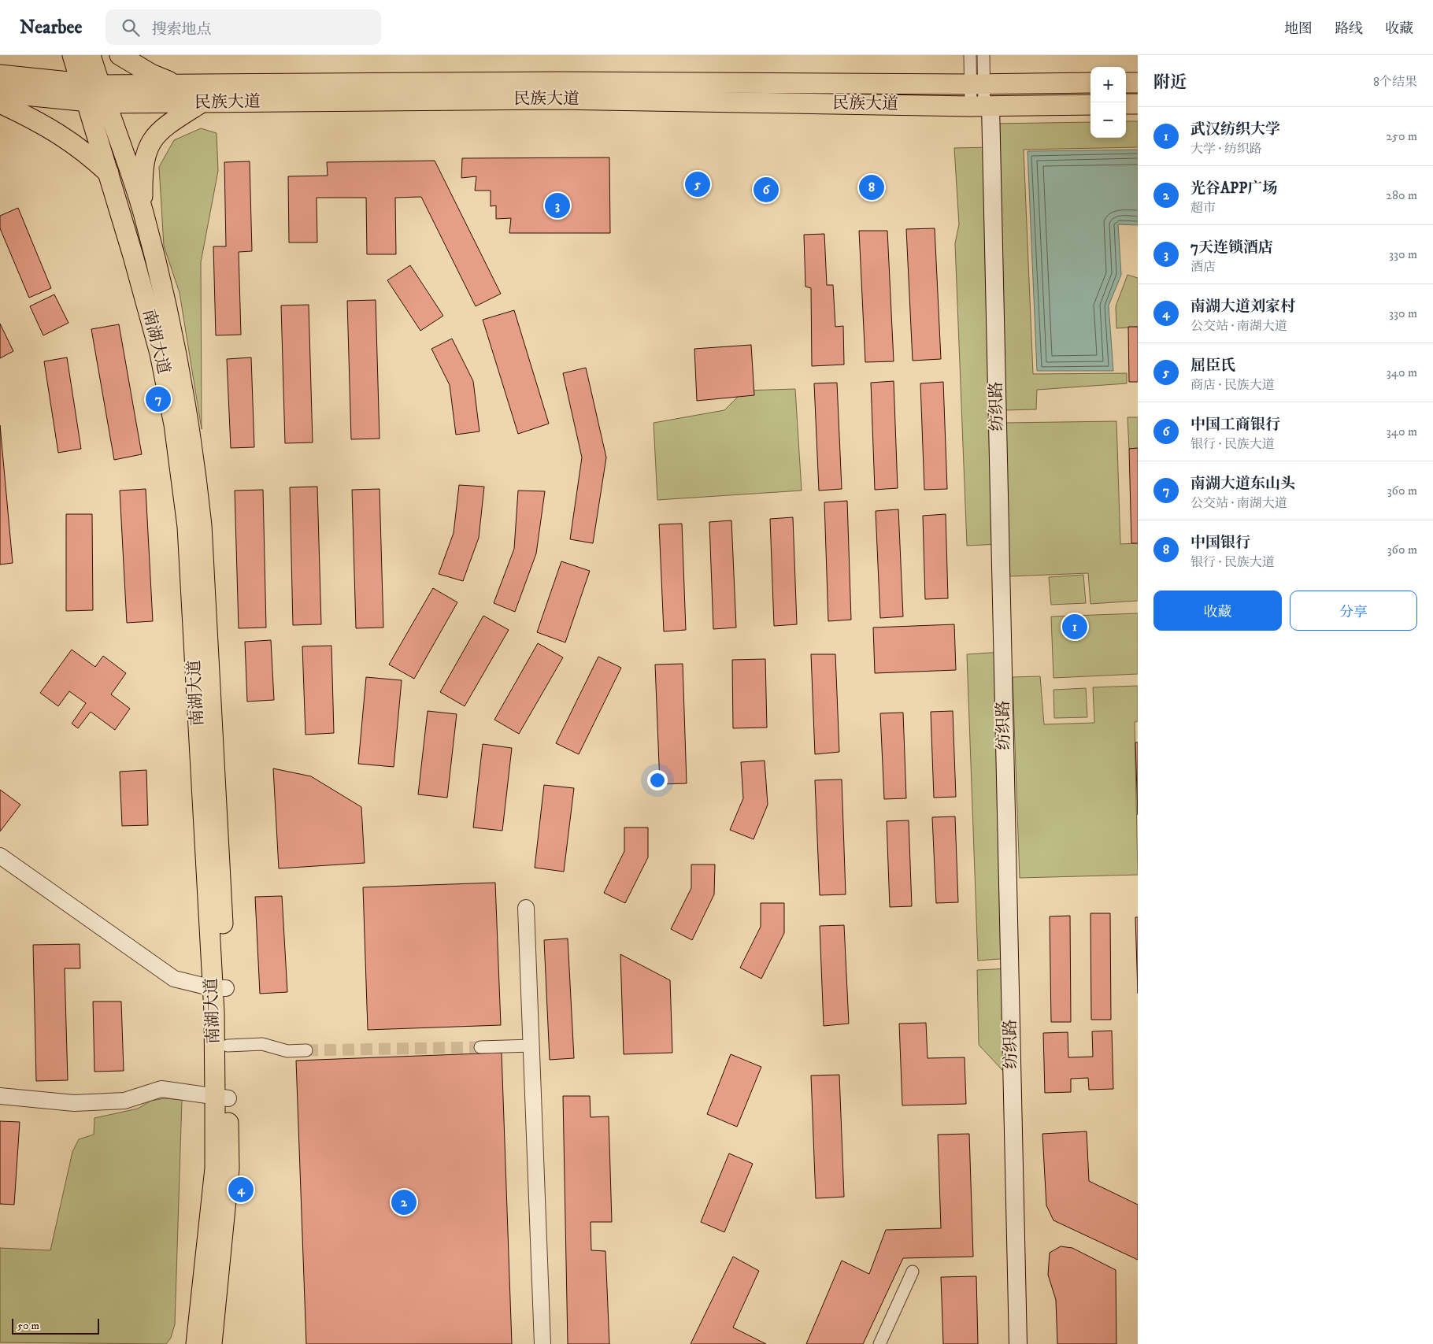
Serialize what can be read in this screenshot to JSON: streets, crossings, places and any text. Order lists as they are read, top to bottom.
{
  "streets": {
    "main road": ["民族大道", "南湖大道", "纺织路"]
  },
  "crossings": [
    ["民族大道", "南湖大道"],
    ["民族大道", "纺织路"]
  ],
  "scale_bar": "50 m",
  "page": {
    "header": "Nearbee",
    "search": "搜索地点",
    "nav": ["地图", "路线", "收藏"],
    "heading": ["附近", "8个结果"],
    "map_buttons": ["+", "−"],
    "list": [
      {
        "mark": "1",
        "name": "武汉纺织大学",
        "note": "大学 · 纺织路",
        "value": "250 m"
      },
      {
        "mark": "2",
        "name": "光谷APP广场",
        "note": "超市",
        "value": "280 m"
      },
      {
        "mark": "3",
        "name": "7天连锁酒店",
        "note": "酒店",
        "value": "330 m"
      },
      {
        "mark": "4",
        "name": "南湖大道刘家村",
        "note": "公交站 · 南湖大道",
        "value": "330 m"
      },
      {
        "mark": "5",
        "name": "屈臣氏",
        "note": "商店 · 民族大道",
        "value": "340 m"
      },
      {
        "mark": "6",
        "name": "中国工商银行",
        "note": "银行 · 民族大道",
        "value": "340 m"
      },
      {
        "mark": "7",
        "name": "南湖大道东山头",
        "note": "公交站 · 南湖大道",
        "value": "360 m"
      },
      {
        "mark": "8",
        "name": "中国银行",
        "note": "银行 · 民族大道",
        "value": "360 m"
      }
    ],
    "pins": [
      "5",
      "8",
      "6",
      "3",
      "7",
      "1",
      "4",
      "2"
    ],
    "buttons": ["收藏", "分享"],
    "scale": "50 m"
  }
}
